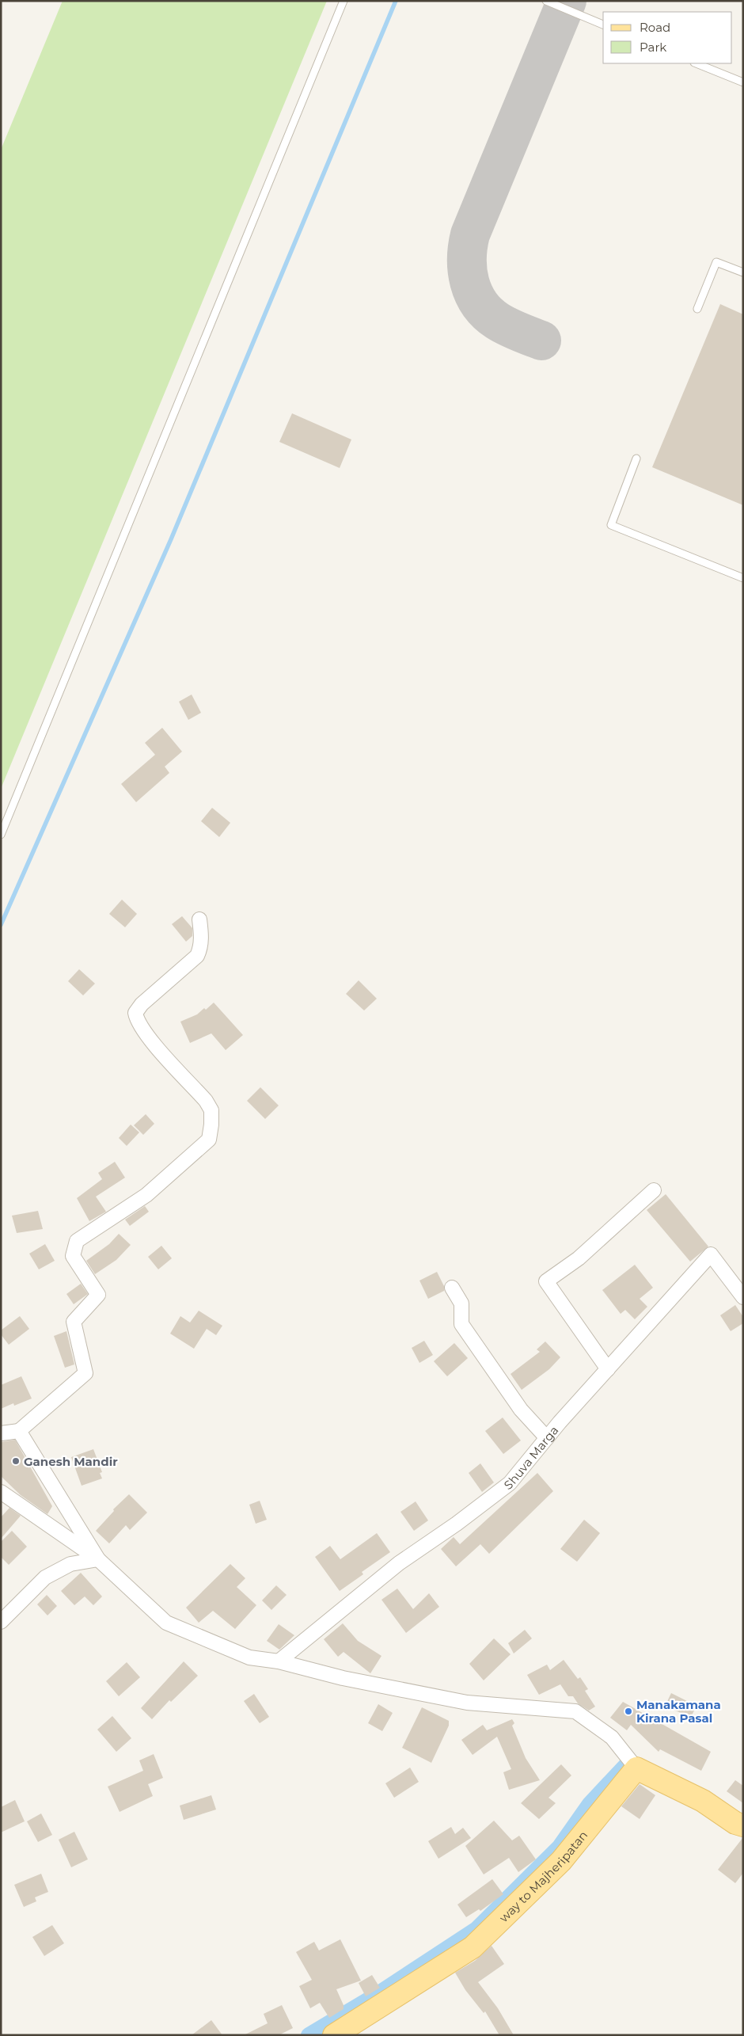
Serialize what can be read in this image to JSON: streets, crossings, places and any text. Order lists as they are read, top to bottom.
{
  "streets": {
    "main road": ["way to Majheripatan"],
    "street": ["Shuva Marga"]
  },
  "places": ["Ganesh Mandir", "Manakamana Kirana Pasal"],
  "legend": ["Road", "Park"]
}
